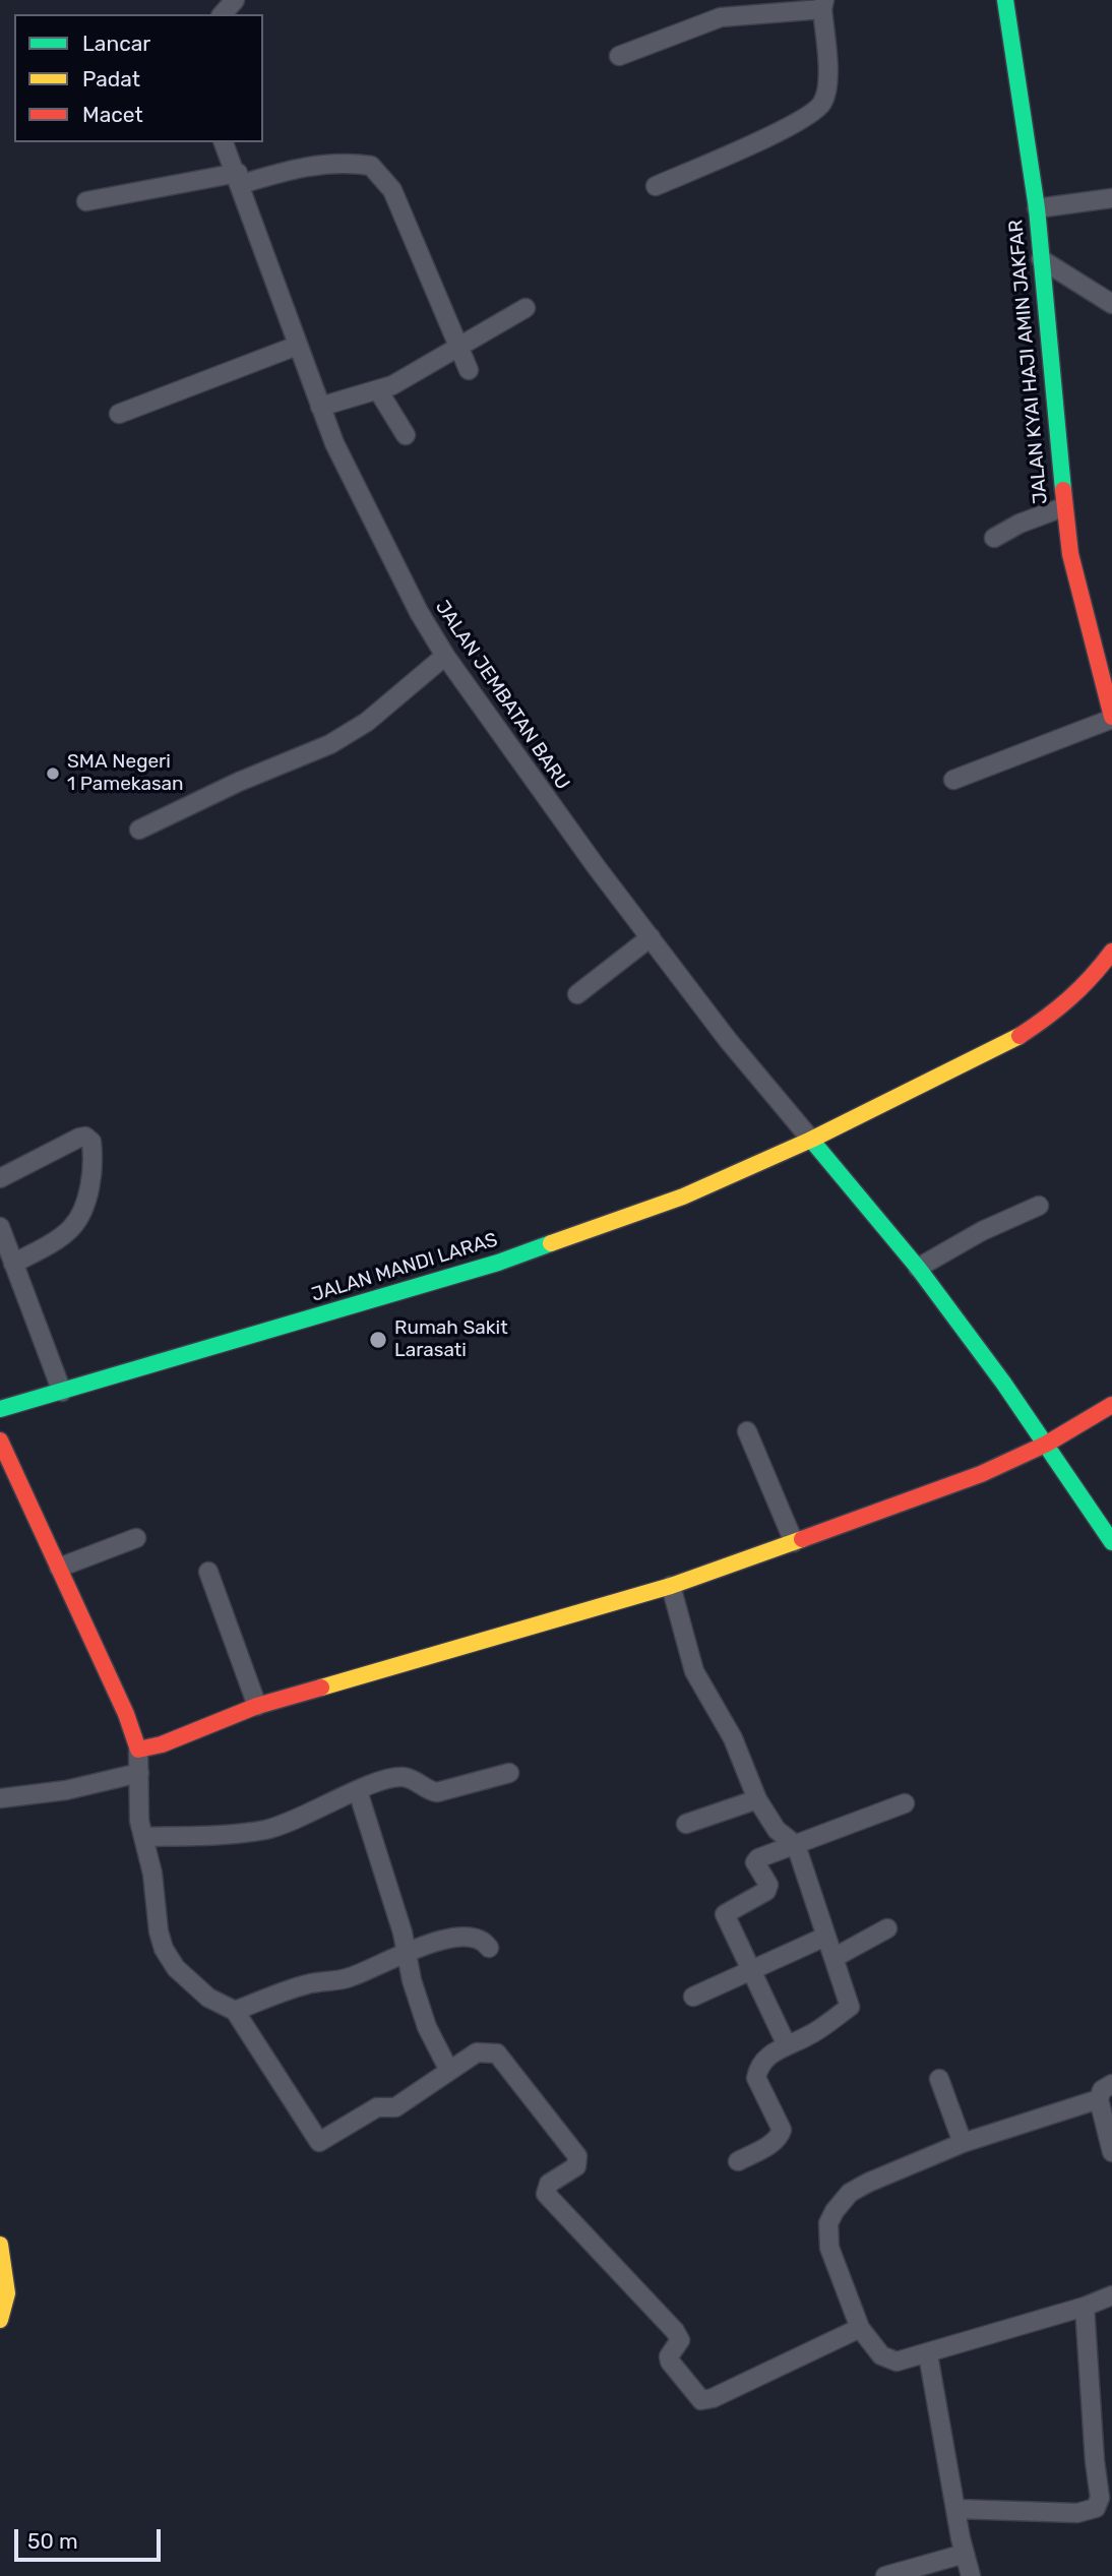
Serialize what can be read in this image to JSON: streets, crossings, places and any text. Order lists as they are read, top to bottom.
{
  "streets": {
    "main road": ["JALAN KYAI HAJI AMIN JAKFAR", "JALAN MANDI LARAS"],
    "street": ["JALAN JEMBATAN BARU"]
  },
  "crossings": [
    ["JALAN JEMBATAN BARU", "JALAN MANDI LARAS"]
  ],
  "places": ["SMA Negeri 1 Pamekasan", "Rumah Sakit Larasati"],
  "legend": ["Lancar", "Padat", "Macet"],
  "scale_bar": "50 m"
}
